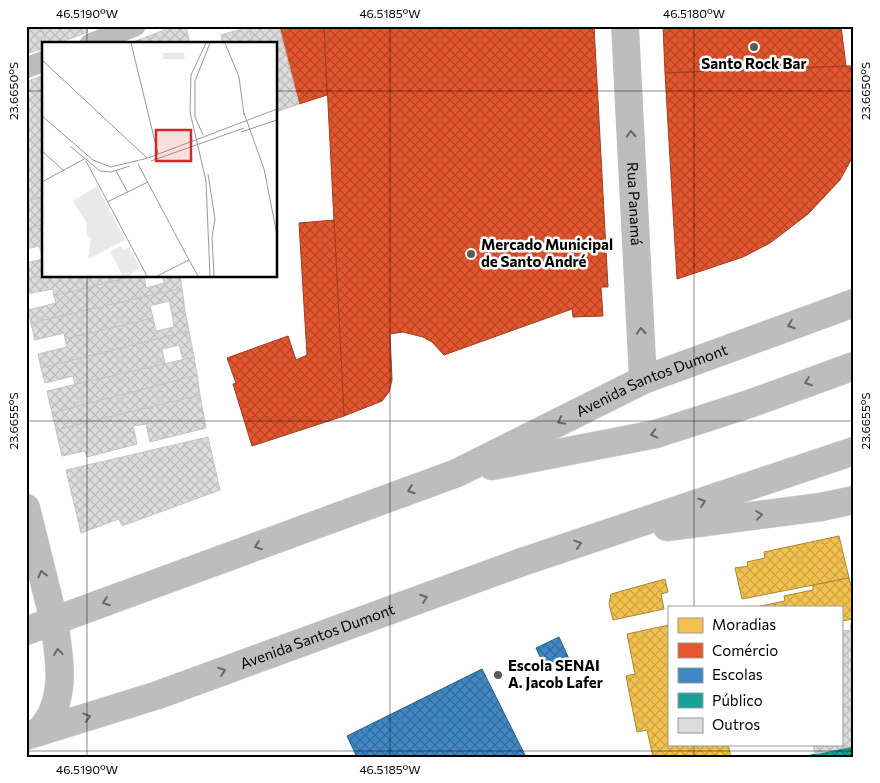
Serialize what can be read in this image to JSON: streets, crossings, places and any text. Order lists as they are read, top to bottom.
{
  "streets": {
    "main road": ["Rua Panamá", "Avenida Santos Dumont"]
  },
  "crossings": [
    ["Rua Panamá", "Avenida Santos Dumont"]
  ],
  "one_way": ["Rua Panamá"],
  "places": ["Santo Rock Bar", "Mercado Municipal de Santo André", "Escola SENAI A. Jacob Lafer"],
  "legend": [
    "Moradias",
    "Comércio",
    "Escolas",
    "Público",
    "Outros"
  ],
  "coordinates": [
    "46.5190°W",
    "46.5185°W",
    "46.5180°W",
    "23.6650°S",
    "23.6655°S"
  ]
}
